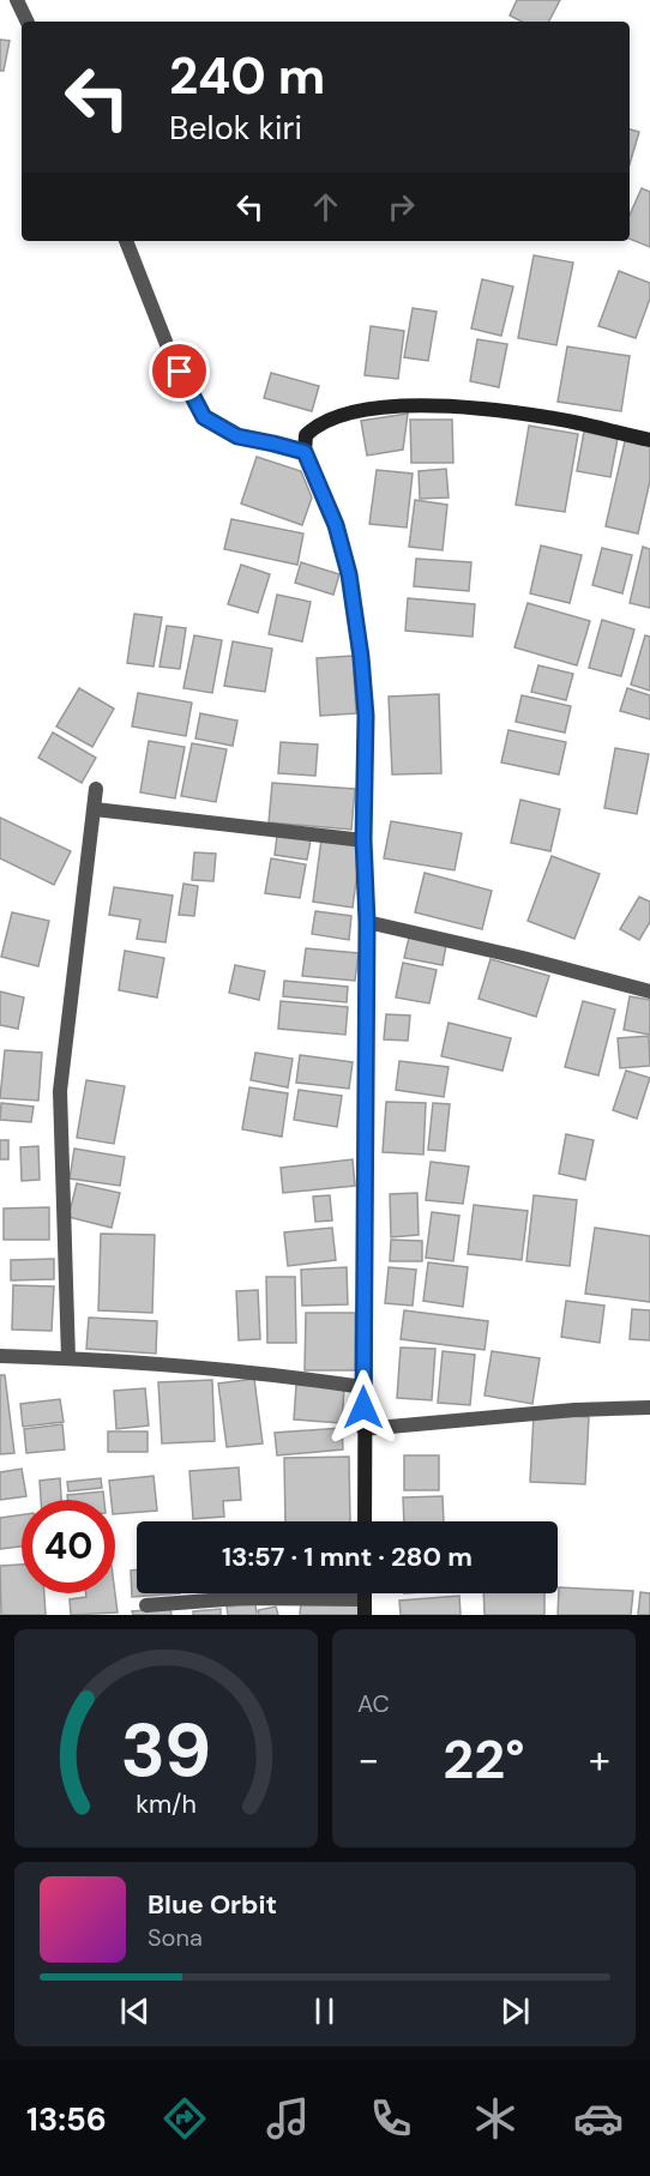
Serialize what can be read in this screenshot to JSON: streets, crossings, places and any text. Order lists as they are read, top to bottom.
{
  "page": {
    "turn": ["240 m", "Belok kiri"],
    "limit": "40",
    "trip": "13:57 · 1 mnt · 280 m",
    "tile": "AC",
    "heat": ["−", "22°", "+"],
    "song": ["Blue Orbit", "Sona"],
    "tabs": "13:56",
    "gauge": ["39", "km/h"]
  }
}
